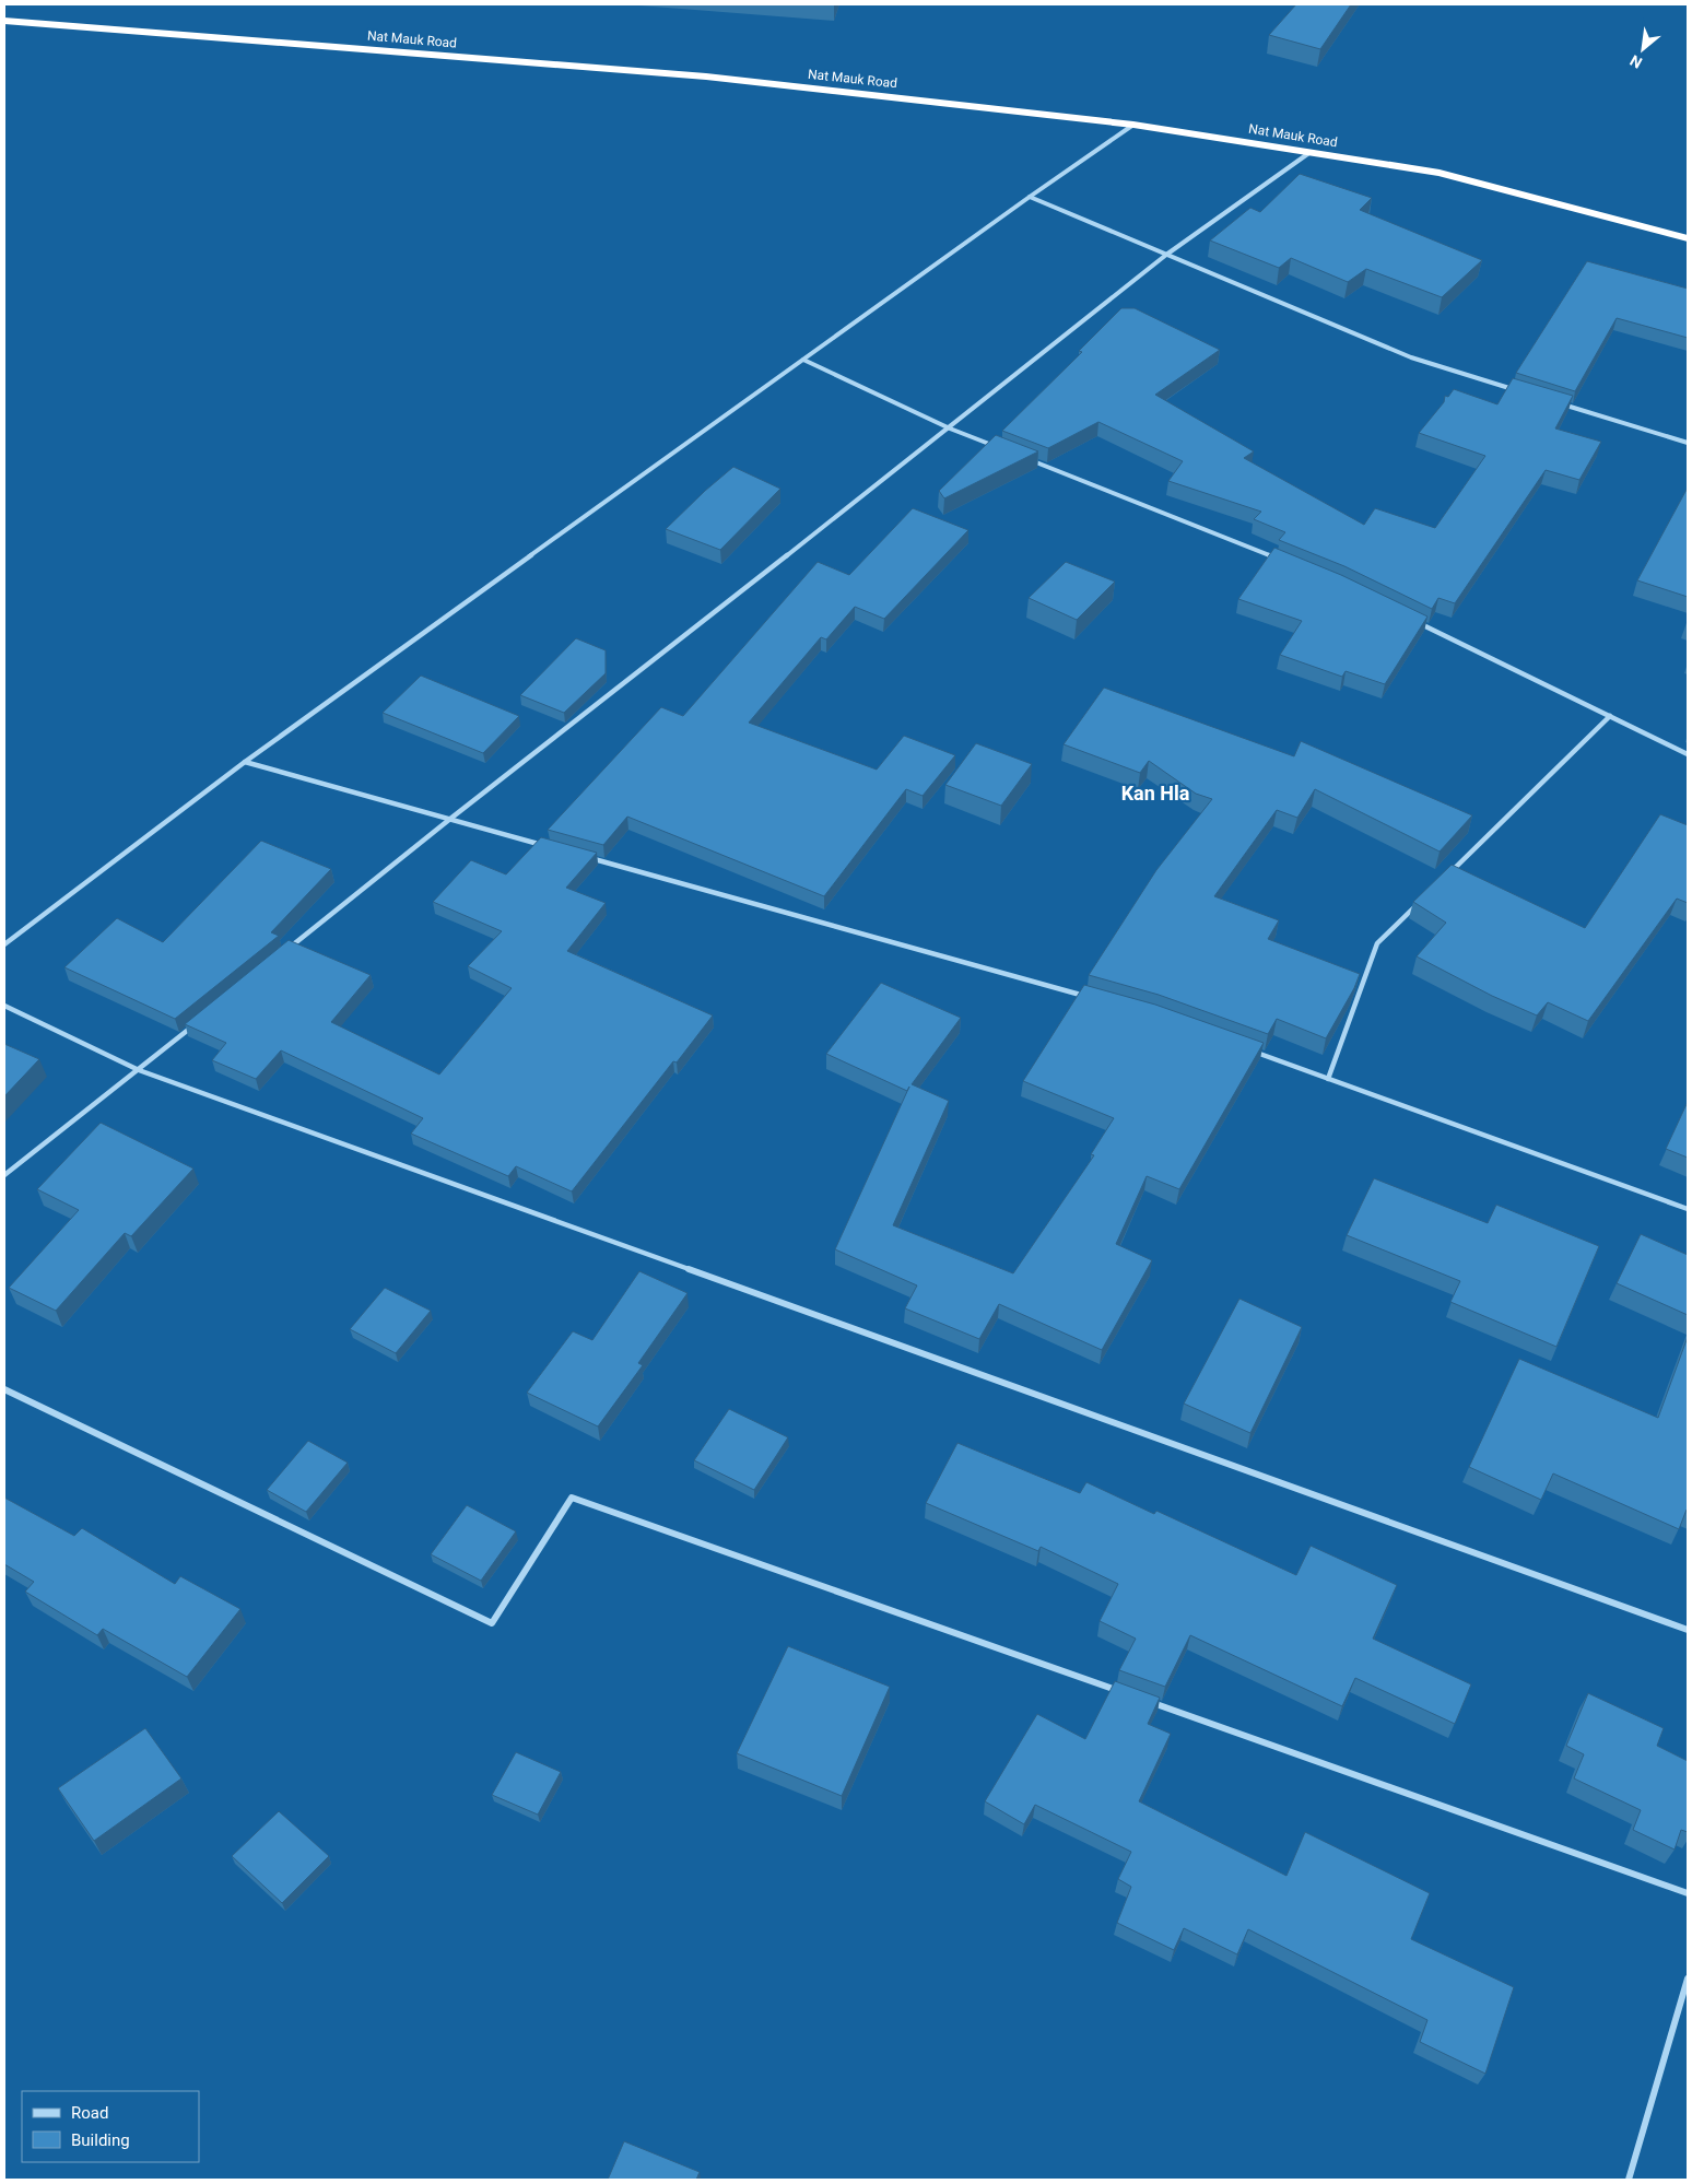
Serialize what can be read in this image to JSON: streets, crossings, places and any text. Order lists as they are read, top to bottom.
{
  "streets": {
    "highway": ["Nat Mauk Road"]
  },
  "districts": ["Kan Hla"],
  "legend": ["Road", "Building"],
  "north": "bottom left"
}
